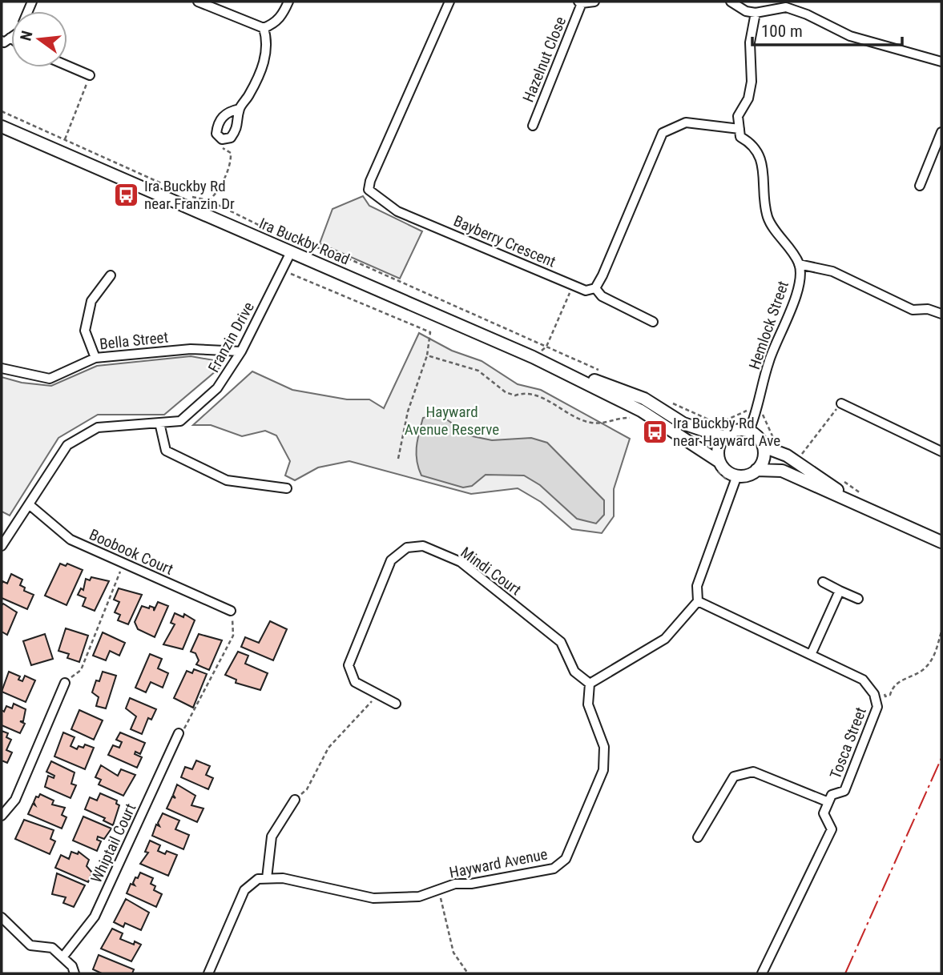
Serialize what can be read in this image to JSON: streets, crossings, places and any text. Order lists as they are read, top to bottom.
{
  "streets": {
    "street": [
      "Hazelnut Close",
      "Ira Buckby Road",
      "Bayberry Crescent",
      "Hemlock Street",
      "Franzin Drive",
      "Bella Street",
      "Boobook Court",
      "Mindi Court",
      "Tosca Street",
      "Whiptail Court",
      "Hayward Avenue"
    ]
  },
  "crossings": [
    ["Ira Buckby Road", "Hemlock Street"],
    ["Ira Buckby Road", "Franzin Drive"],
    ["Franzin Drive", "Bella Street"],
    ["Franzin Drive", "Boobook Court"],
    ["Mindi Court", "Hayward Avenue"]
  ],
  "parks": ["Hayward Avenue Reserve"],
  "places": {
    "bus stop": ["Ira Buckby Rd near Franzin Dr", "Ira Buckby Rd near Hayward Ave"]
  },
  "scale_bar": "100 m",
  "north": "left"
}
